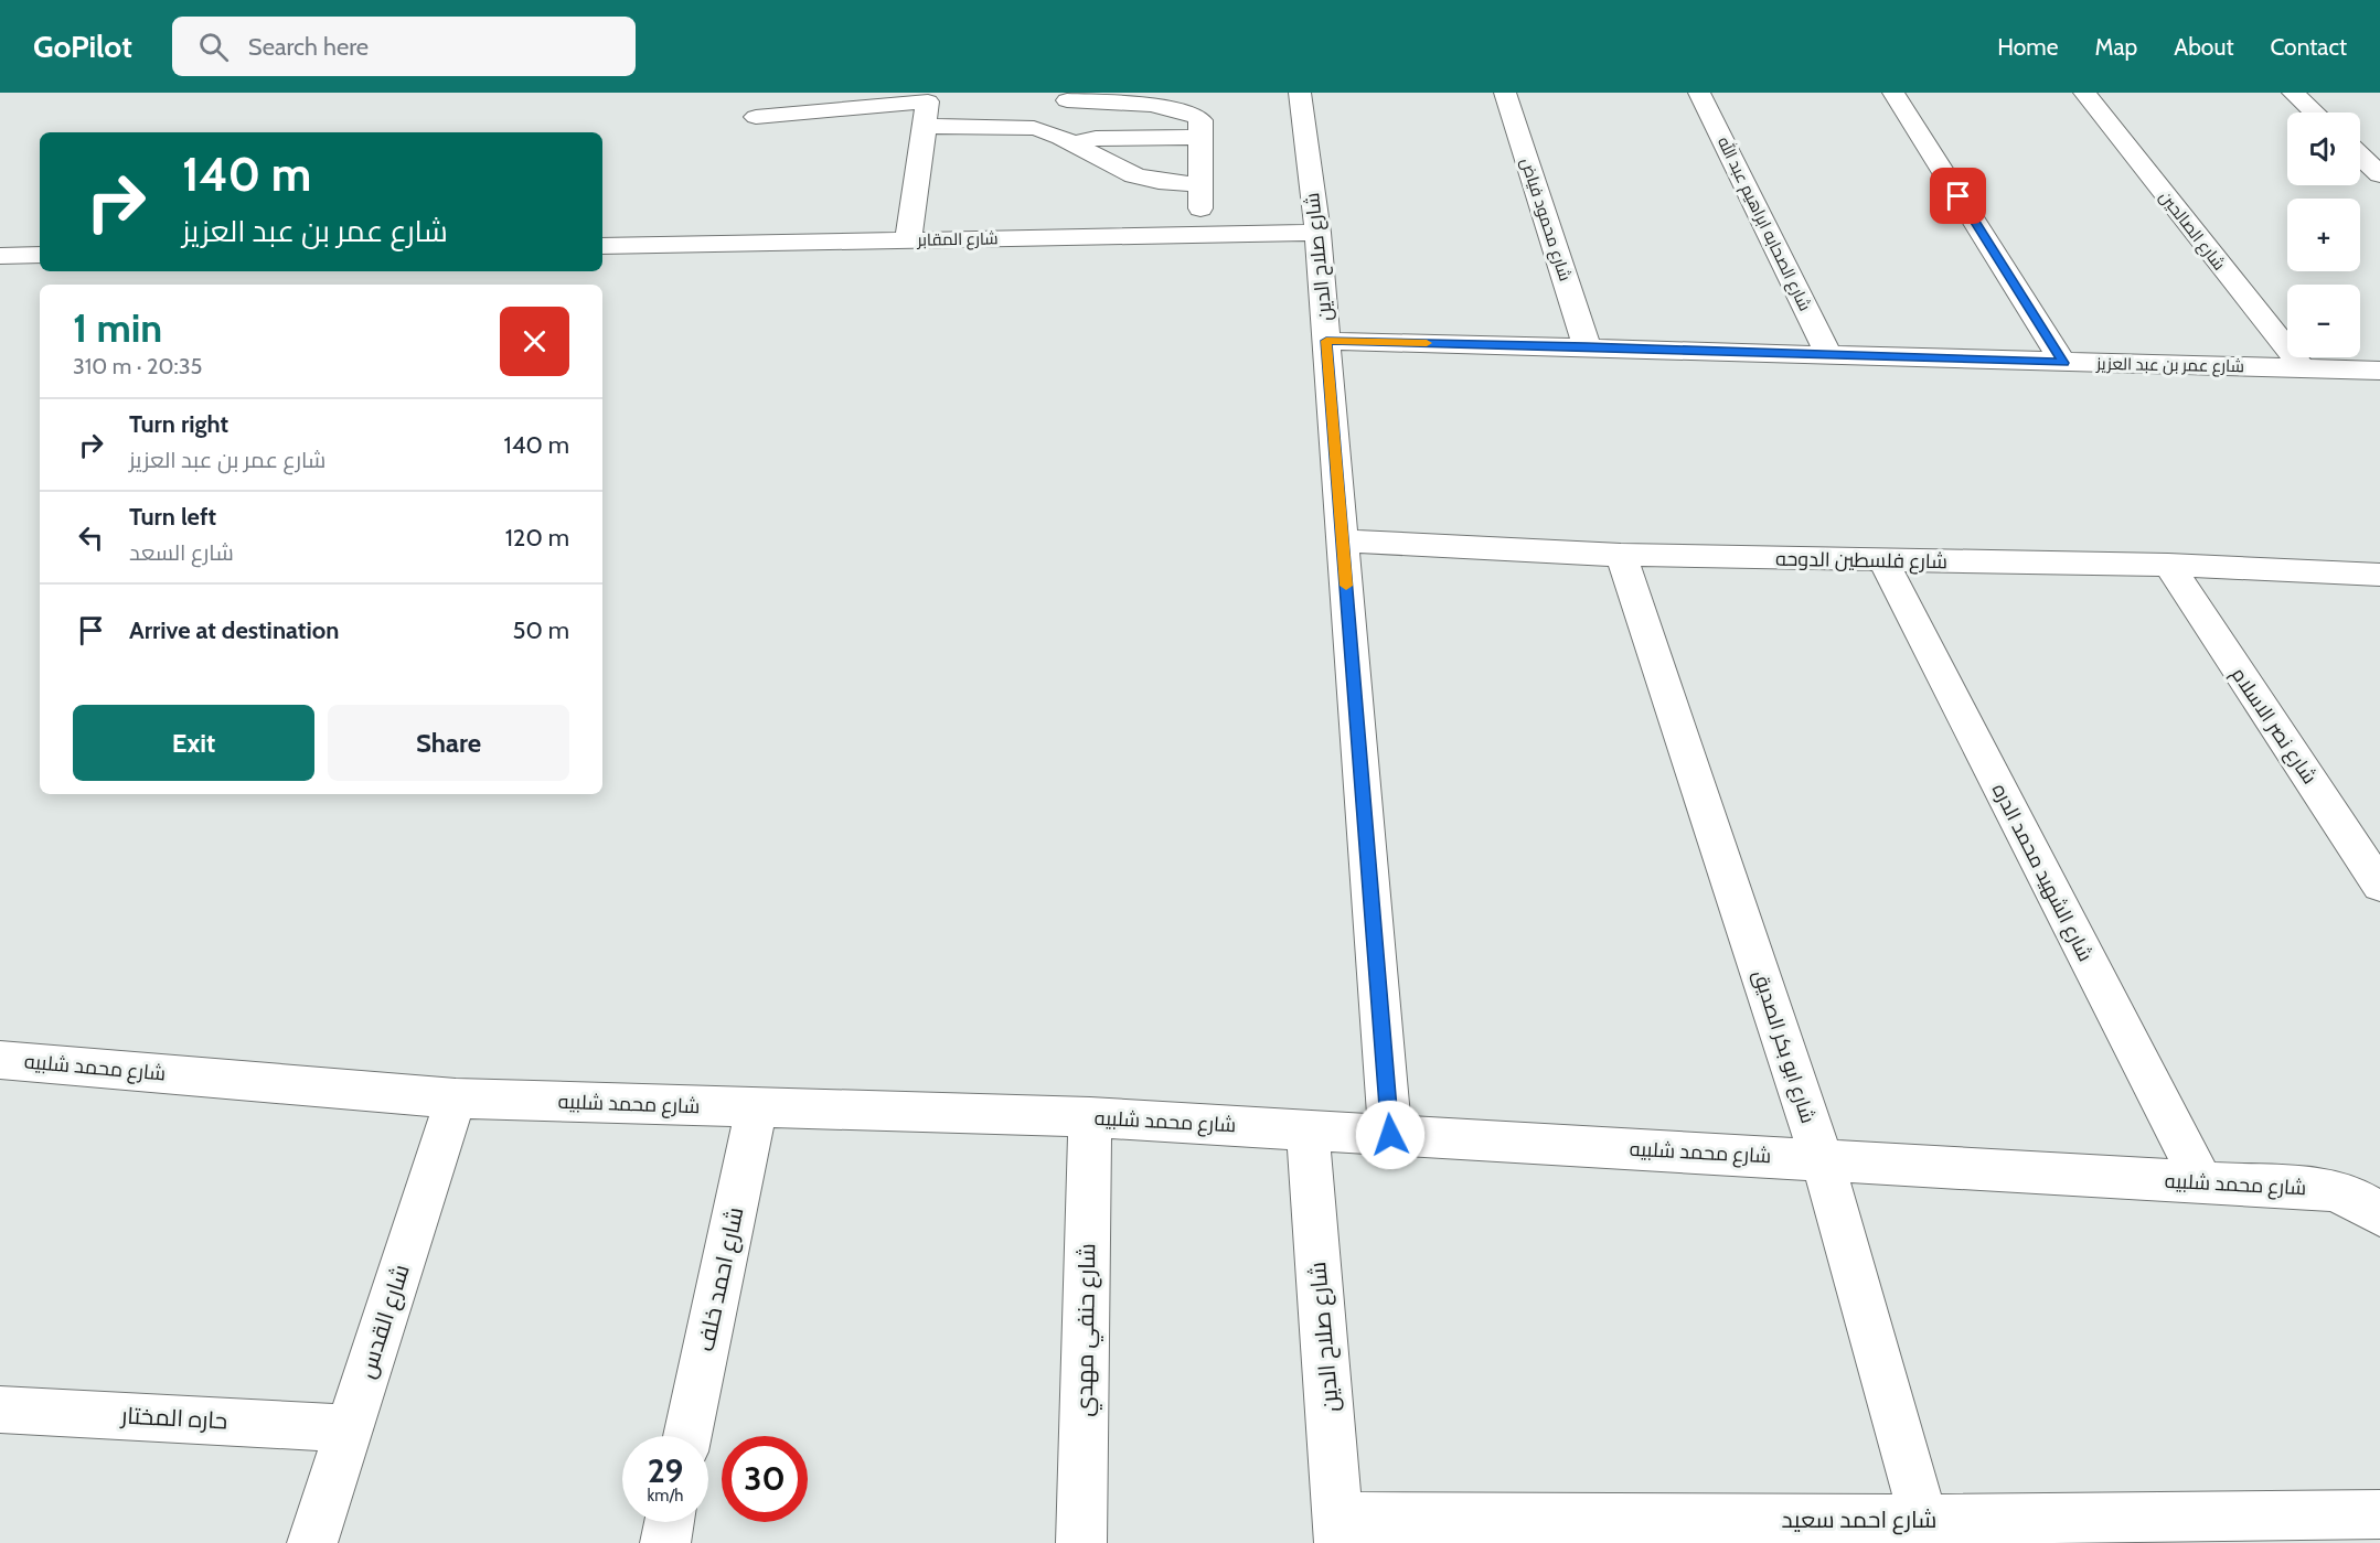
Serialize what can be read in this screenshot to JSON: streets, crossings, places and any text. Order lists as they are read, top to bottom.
{
  "streets": {
    "street": [
      "شارع محمود فياض",
      "شارع الصحابه ابراهيم عبد الله",
      "شارع الصالحين",
      "شارع المقابر",
      "شارع صلاح الدين",
      "شارع عمر بن عبد العزيز",
      "شارع فلسطين الدوحه",
      "شارع نصر الاسلام",
      "شارع الشهيد محمد الدره",
      "شارع ابو بكر الصديق",
      "شارع محمد شلبيه",
      "شارع احمد خلف",
      "شارع القدس",
      "شارع حنفي مهدي",
      "حاره المختار",
      "شارع احمد سعيد"
    ]
  },
  "crossings": [
    ["شارع محمود فياض", "شارع عمر بن عبد العزيز"],
    ["شارع الصحابه ابراهيم عبد الله", "شارع عمر بن عبد العزيز"],
    ["شارع الصالحين", "شارع عمر بن عبد العزيز"],
    ["شارع المقابر", "شارع صلاح الدين"],
    ["شارع صلاح الدين", "شارع عمر بن عبد العزيز"],
    ["شارع صلاح الدين", "شارع فلسطين الدوحه"],
    ["شارع صلاح الدين", "شارع محمد شلبيه"],
    ["شارع صلاح الدين", "شارع احمد سعيد"],
    ["شارع فلسطين الدوحه", "شارع نصر الاسلام"],
    ["شارع فلسطين الدوحه", "شارع الشهيد محمد الدره"],
    ["شارع فلسطين الدوحه", "شارع ابو بكر الصديق"],
    ["شارع الشهيد محمد الدره", "شارع محمد شلبيه"],
    ["شارع ابو بكر الصديق", "شارع محمد شلبيه"],
    ["شارع ابو بكر الصديق", "شارع احمد سعيد"],
    ["شارع محمد شلبيه", "شارع احمد خلف"],
    ["شارع محمد شلبيه", "شارع القدس"],
    ["شارع محمد شلبيه", "شارع حنفي مهدي"],
    ["شارع القدس", "حاره المختار"]
  ],
  "page": {
    "header": "GoPilot",
    "search": "Search here",
    "nav": [
      "Home",
      "Map",
      "About",
      "Contact"
    ],
    "map_buttons": ["+", "−"],
    "turn": ["140 m", "شارع عمر بن عبد العزيز"],
    "heading": ["1 min", "310 m · 20:35"],
    "list": [
      {
        "name": "Turn right",
        "note": "شارع عمر بن عبد العزيز",
        "value": "140 m"
      },
      {
        "name": "Turn left",
        "note": "شارع السعد",
        "value": "120 m"
      },
      {
        "name": "Arrive at destination",
        "value": "50 m"
      }
    ],
    "buttons": ["Exit", "Share"],
    "speed": "29 km/h",
    "limit": "30"
  }
}
